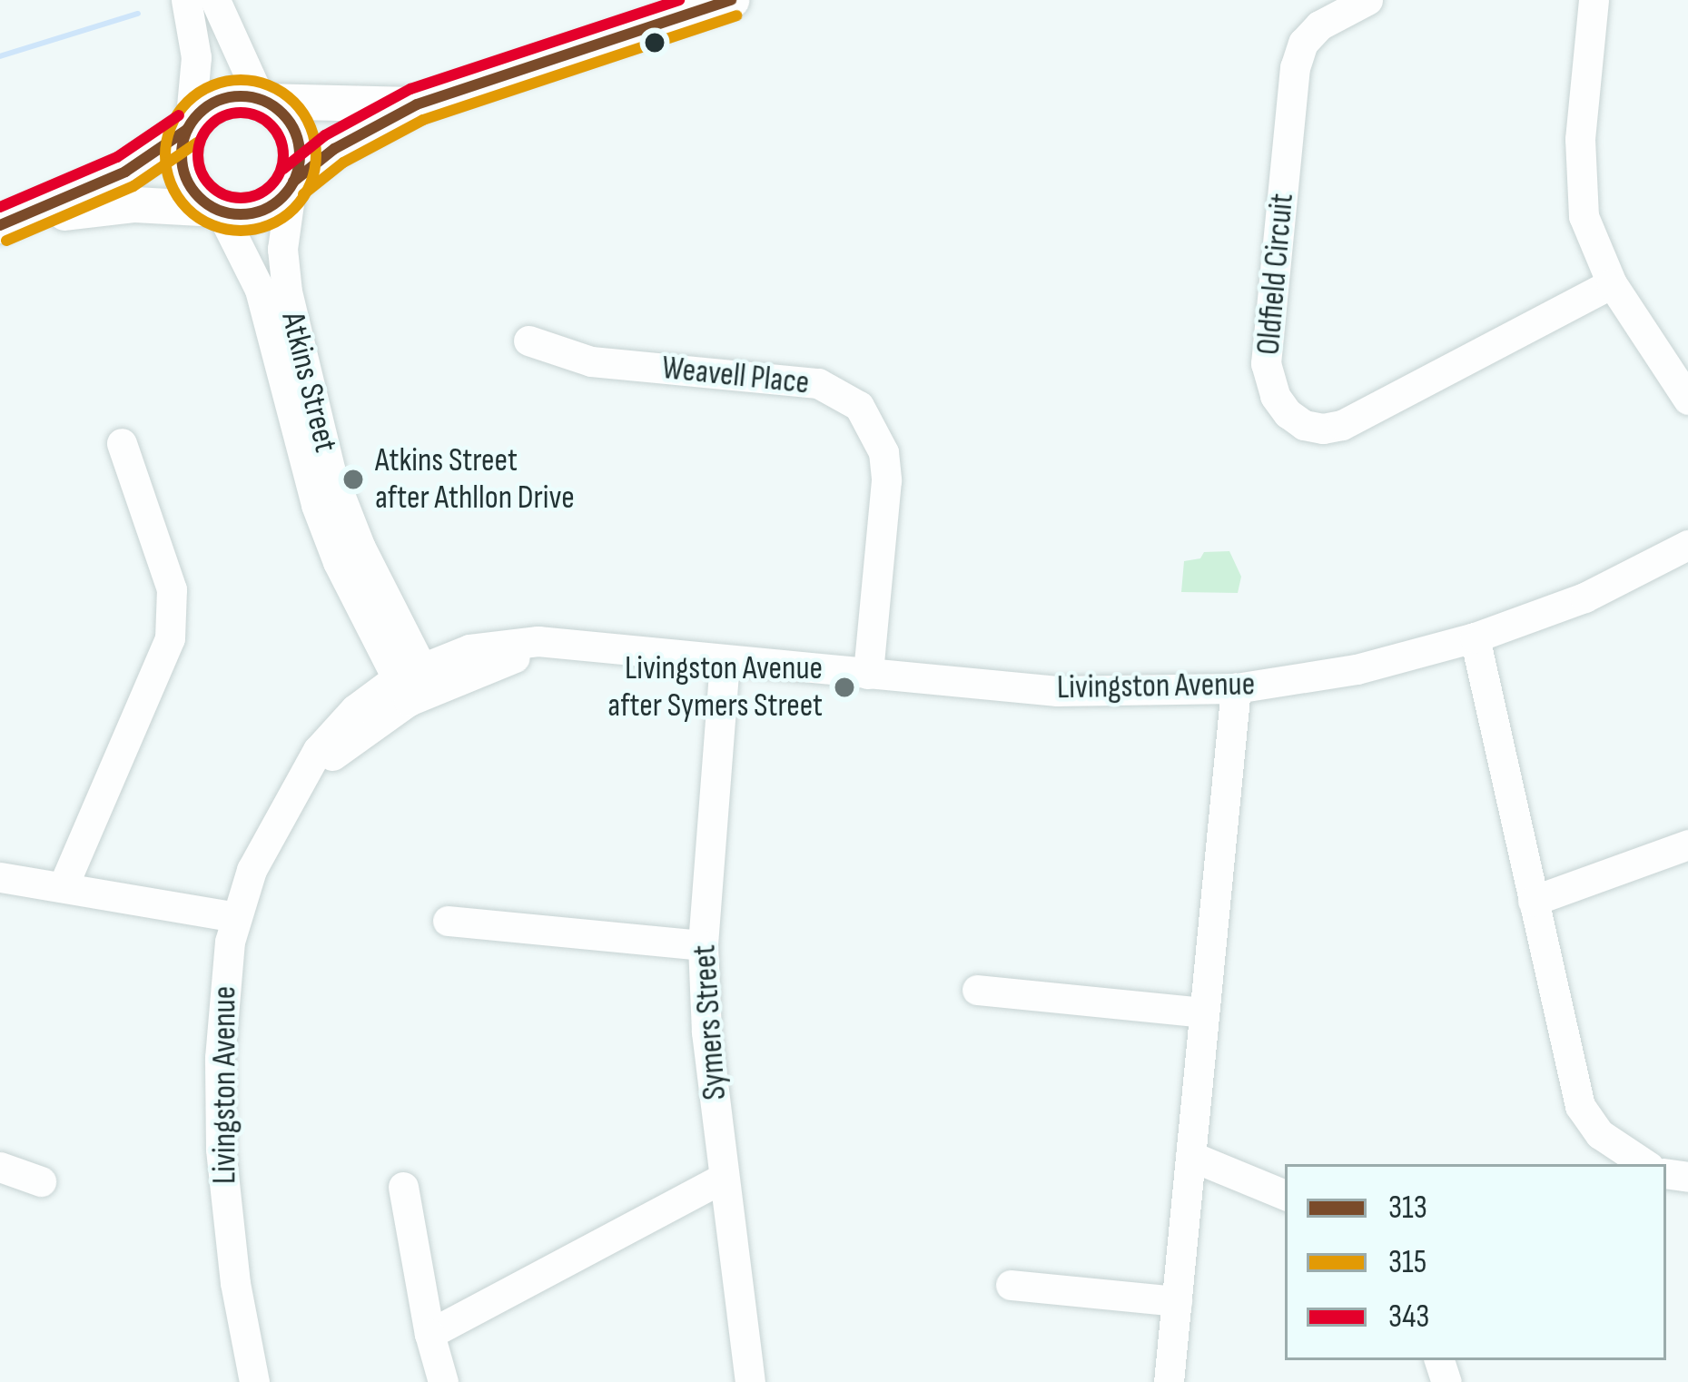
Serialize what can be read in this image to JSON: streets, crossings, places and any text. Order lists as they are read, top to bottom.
{
  "streets": {
    "street": [
      "Oldfield Circuit",
      "Weavell Place",
      "Atkins Street",
      "Livingston Avenue",
      "Symers Street"
    ]
  },
  "crossings": [
    ["Weavell Place", "Livingston Avenue"],
    ["Atkins Street", "Livingston Avenue"],
    ["Livingston Avenue", "Symers Street"]
  ],
  "places": ["Atkins Street after Athllon Drive", "Livingston Avenue after Symers Street"],
  "lines": ["transit line 313", "transit line 343", "transit line 315"],
  "legend": ["313", "315", "343"]
}
